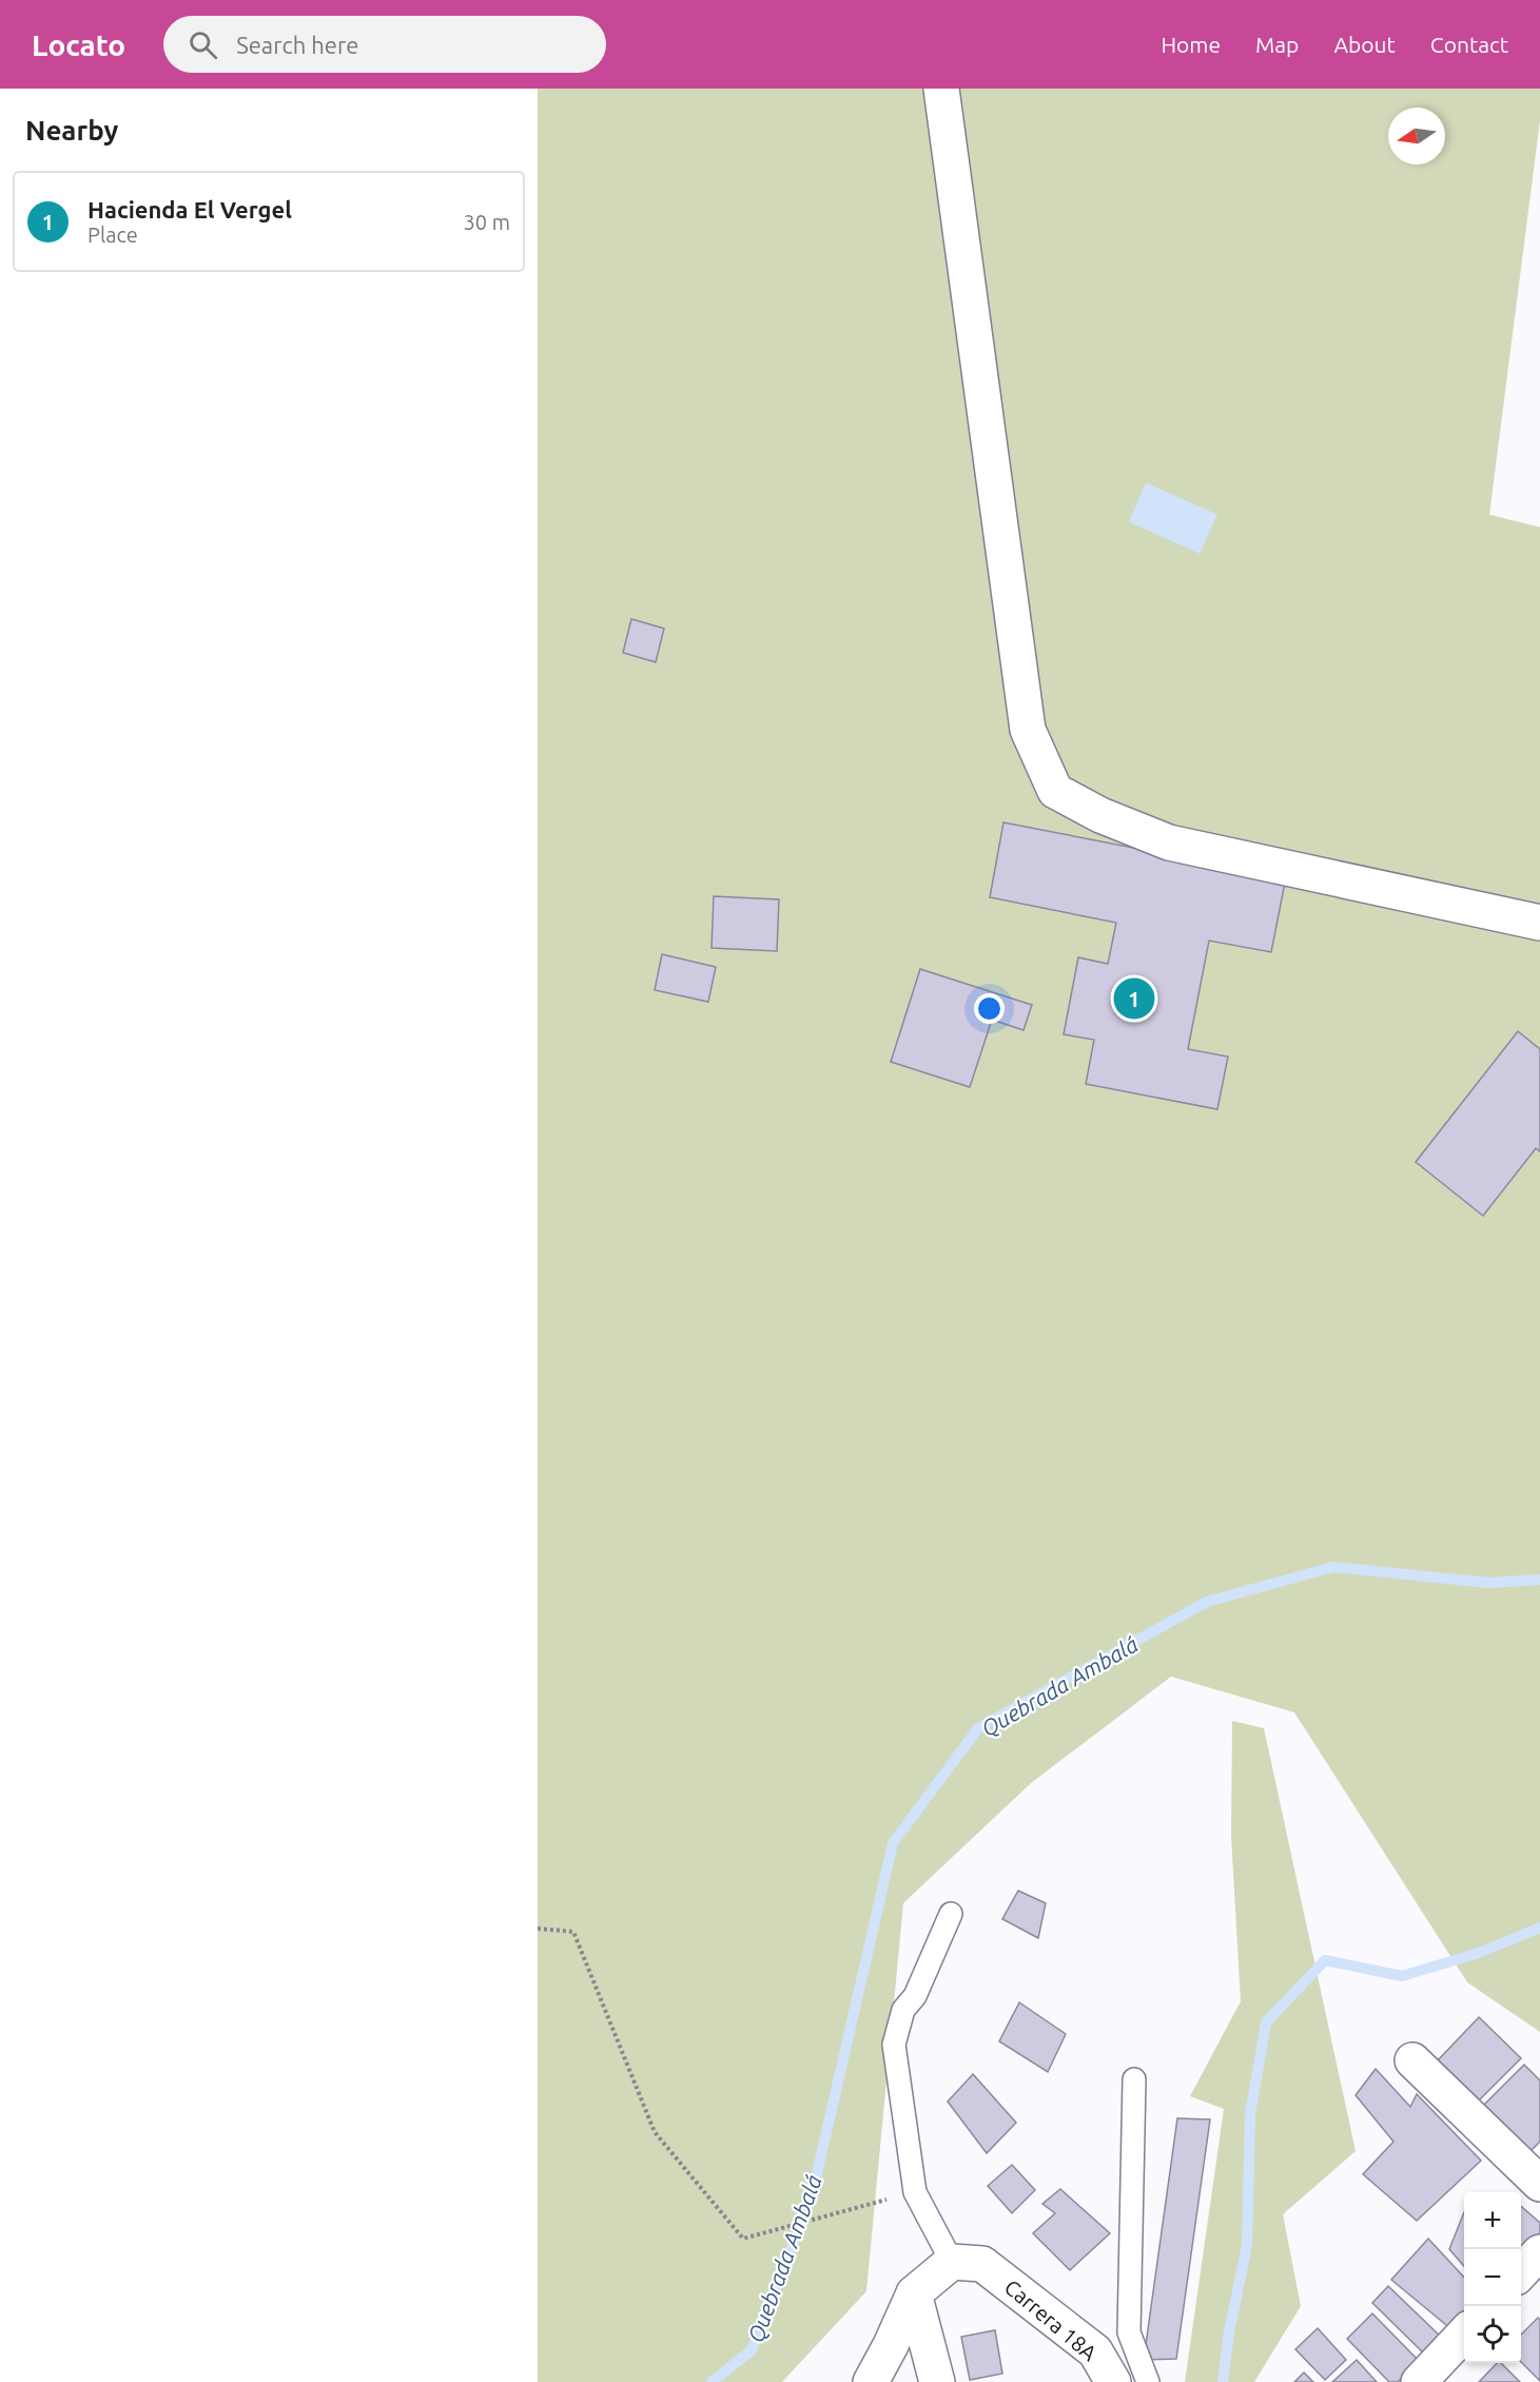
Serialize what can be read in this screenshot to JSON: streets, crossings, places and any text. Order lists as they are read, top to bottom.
{
  "streets": {
    "street": ["Carrera 18A"]
  },
  "water": ["Quebrada Ambalá"],
  "north": "left",
  "page": {
    "header": "Locato",
    "search": "Search here",
    "nav": [
      "Home",
      "Map",
      "About",
      "Contact"
    ],
    "heading": "Nearby",
    "list": [
      {
        "mark": "1",
        "name": "Hacienda El Vergel",
        "note": "Place",
        "value": "30 m"
      }
    ],
    "pins": "1",
    "map_buttons": ["+", "−"]
  }
}
